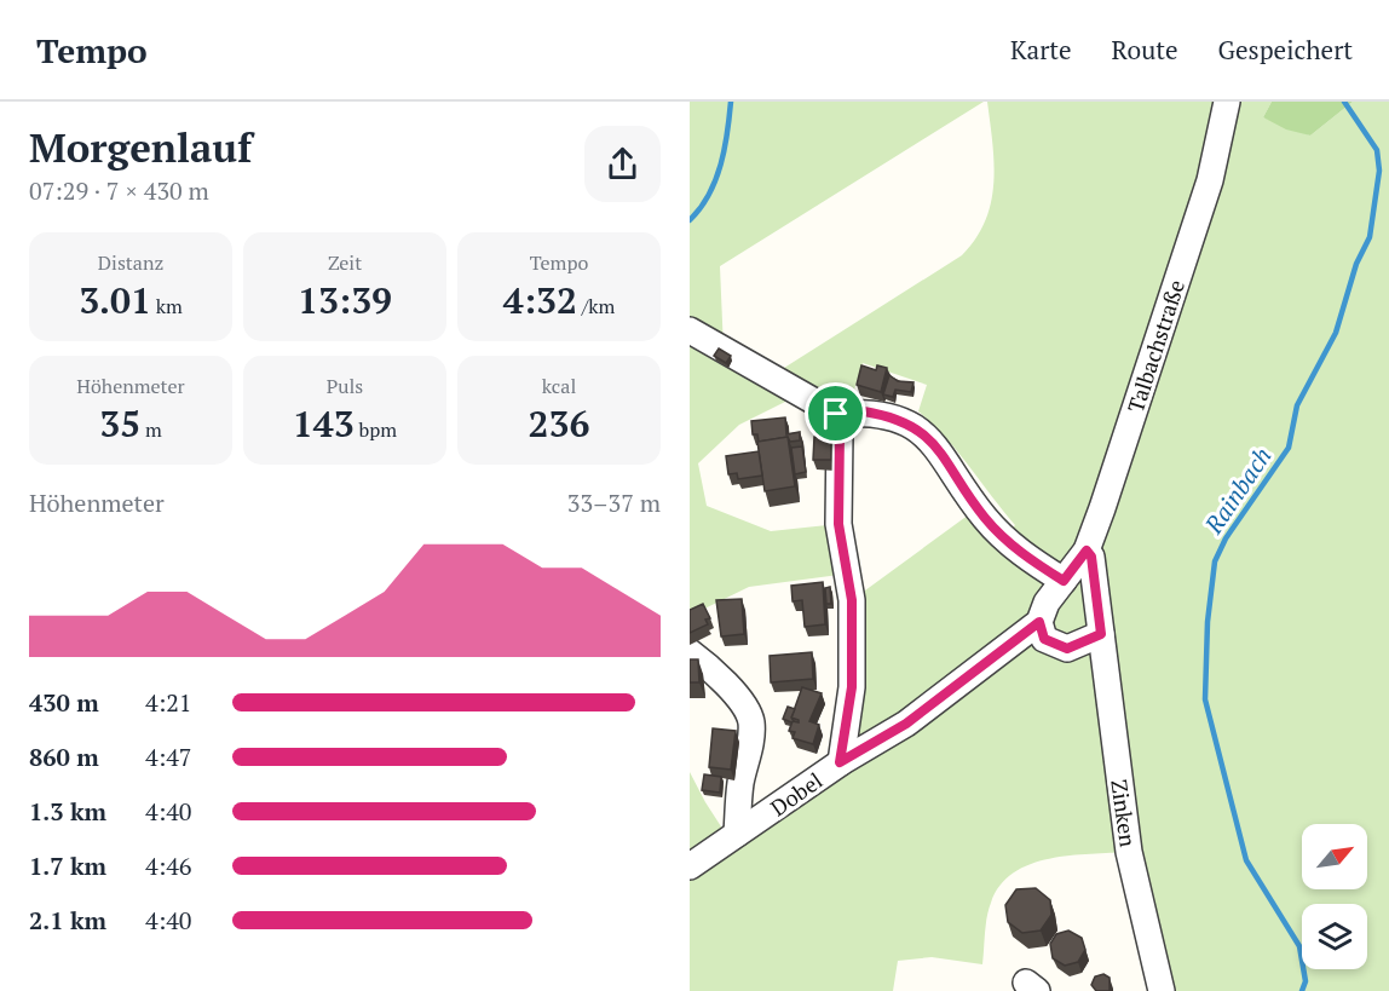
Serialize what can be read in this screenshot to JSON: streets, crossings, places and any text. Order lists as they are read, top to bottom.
{
  "streets": {
    "street": ["Talbachstraße", "Dobel", "Zinken"]
  },
  "crossings": [
    ["Talbachstraße", "Dobel"],
    ["Talbachstraße", "Zinken"]
  ],
  "water": ["Rainbach"],
  "north": "top right",
  "page": {
    "header": "Tempo",
    "nav": ["Karte", "Route", "Gespeichert"],
    "heading": ["Morgenlauf", "07:29 · 7 × 430 m"],
    "stats": [
      ["Distanz", "3.01 km"],
      ["Zeit", "13:39"],
      ["Tempo", "4:32 /km"],
      ["Höhenmeter", "35 m"],
      ["Puls", "143 bpm"],
      ["kcal", "236"]
    ],
    "chart": ["Höhenmeter", "33–37 m"],
    "list": [
      {
        "name": "430 m",
        "note": "4:21"
      },
      {
        "name": "860 m",
        "note": "4:47"
      },
      {
        "name": "1.3 km",
        "note": "4:40"
      },
      {
        "name": "1.7 km",
        "note": "4:46"
      },
      {
        "name": "2.1 km",
        "note": "4:40"
      }
    ]
  }
}
